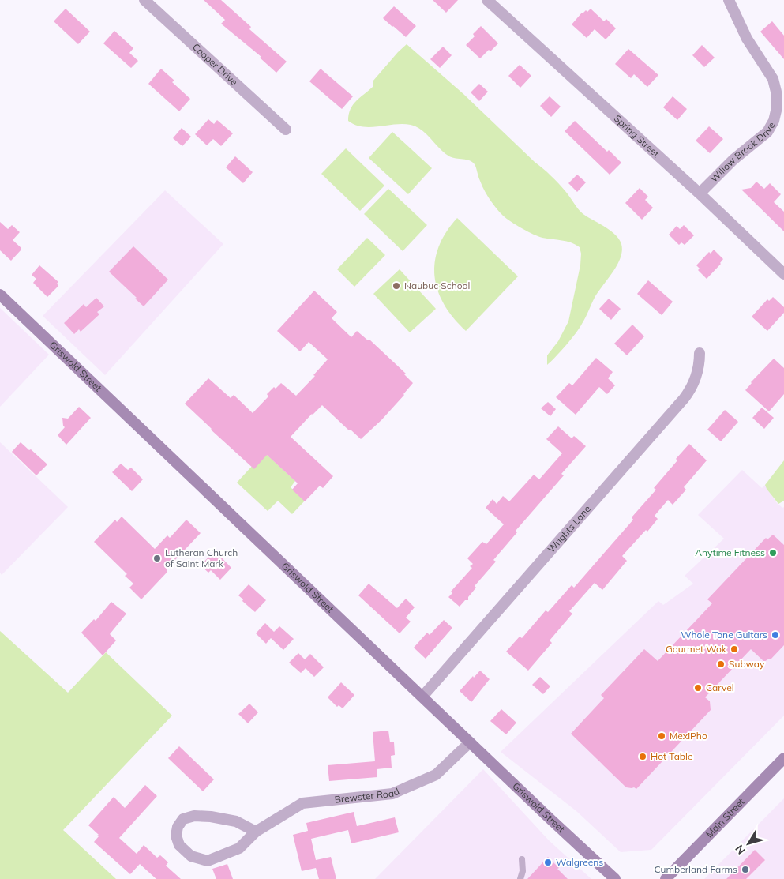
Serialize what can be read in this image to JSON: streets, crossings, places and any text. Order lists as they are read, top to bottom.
{
  "streets": {
    "main road": ["Griswold Street", "Main Street"],
    "street": [
      "Cooper Drive",
      "Spring Street",
      "Willow Brook Drive",
      "Wrights Lane",
      "Brewster Road"
    ]
  },
  "crossings": [
    ["Spring Street", "Willow Brook Drive"],
    ["Griswold Street", "Wrights Lane"],
    ["Griswold Street", "Brewster Road"]
  ],
  "places": [
    "Naubuc School",
    "Anytime Fitness",
    "Lutheran Church of Saint Mark",
    "Whole Tone Guitars",
    "Gourmet Wok",
    "Subway",
    "Carvel",
    "MexiPho",
    "Hot Table",
    "Walgreens",
    "Cumberland Farms"
  ],
  "north": "bottom left"
}
